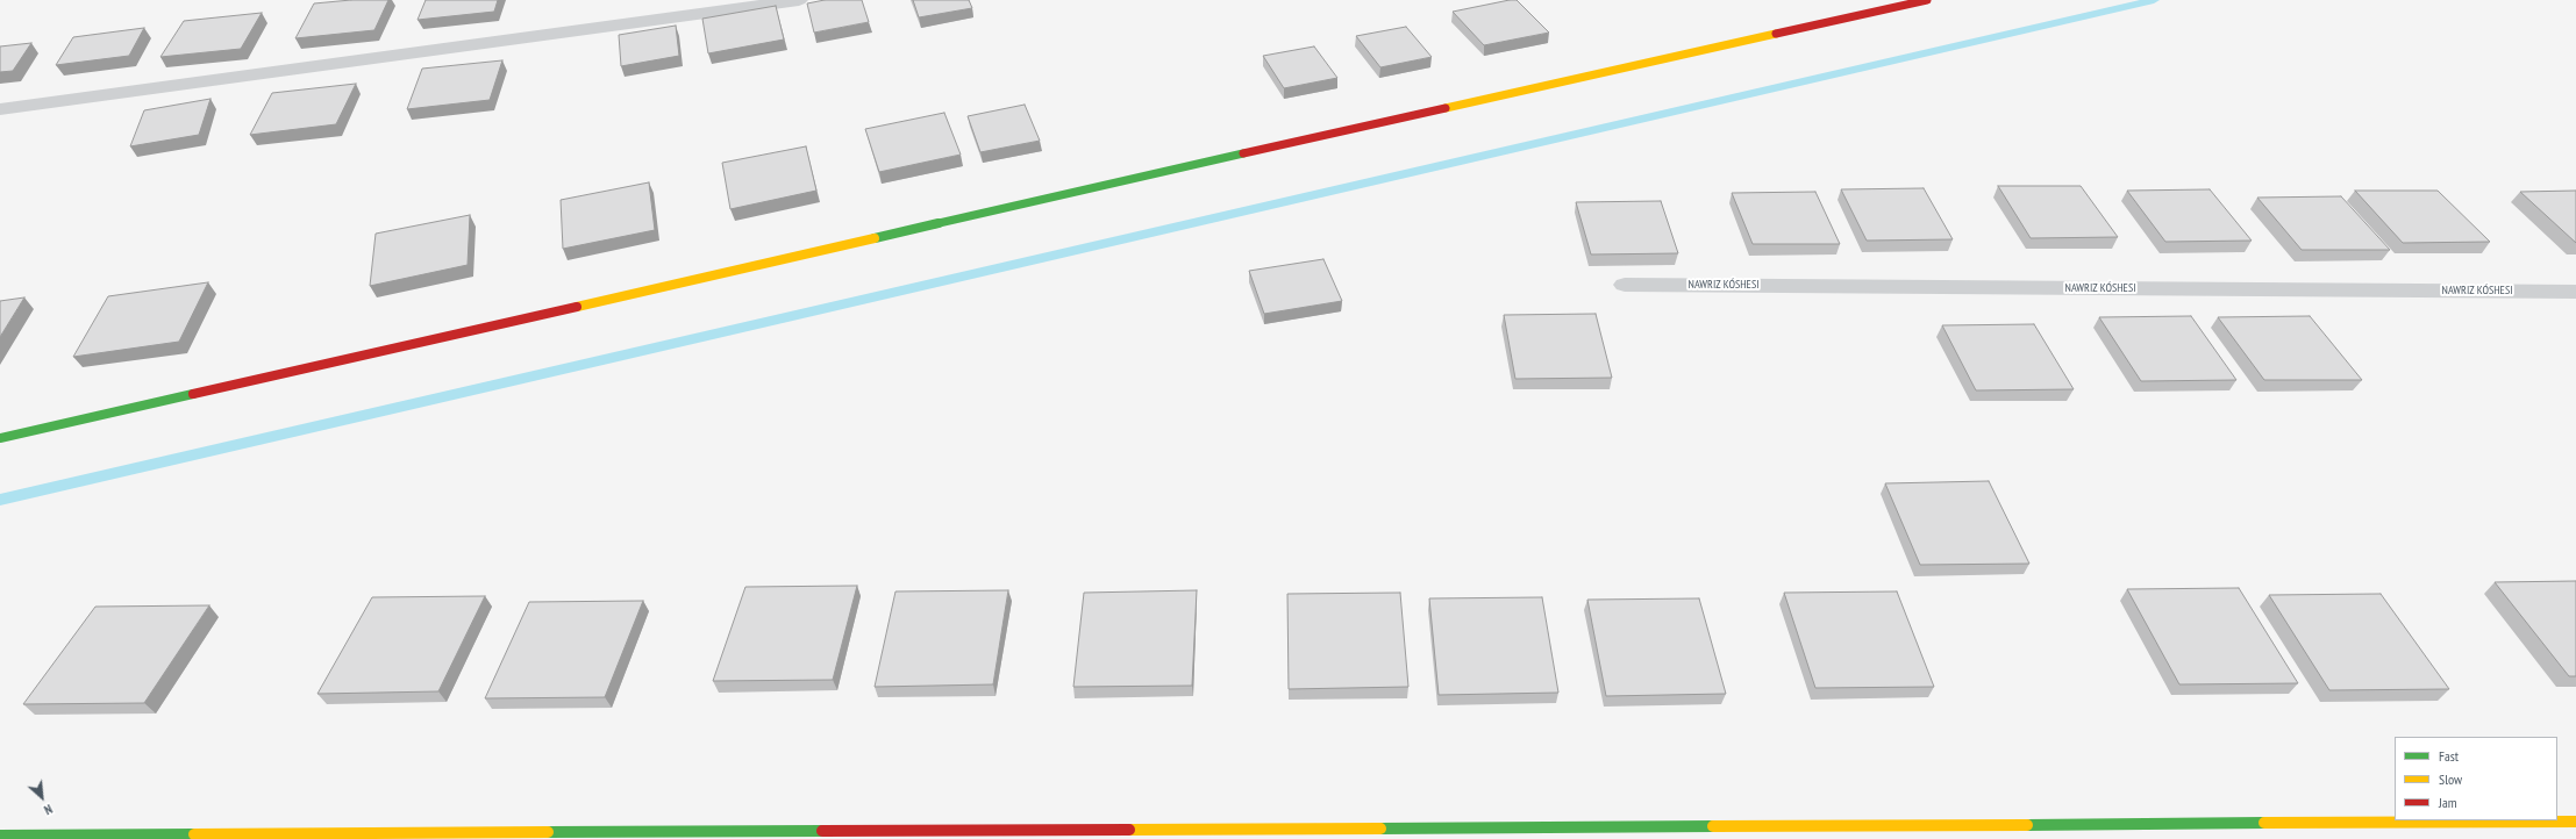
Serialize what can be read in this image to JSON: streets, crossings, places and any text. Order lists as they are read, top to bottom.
{
  "legend": ["Fast", "Slow", "Jam"],
  "north": "bottom right"
}
